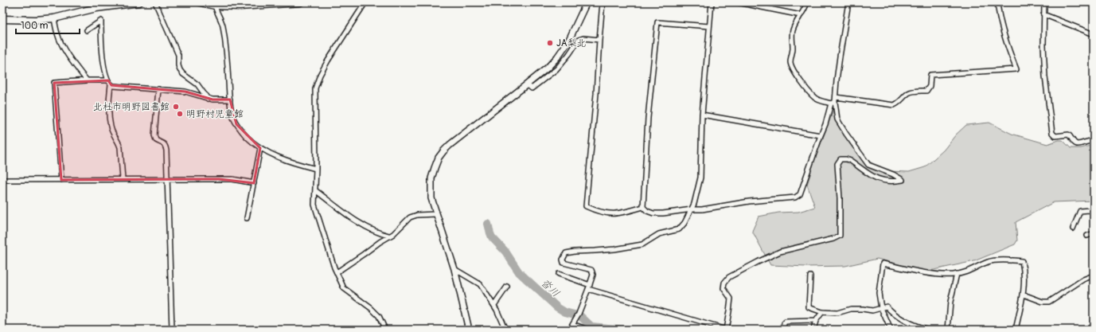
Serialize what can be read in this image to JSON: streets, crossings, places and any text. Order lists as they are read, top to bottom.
{
  "water": ["沓川"],
  "places": ["JA梨北", "北杜市明野図書館", "明野村児童館"],
  "scale_bar": "100 m"
}
